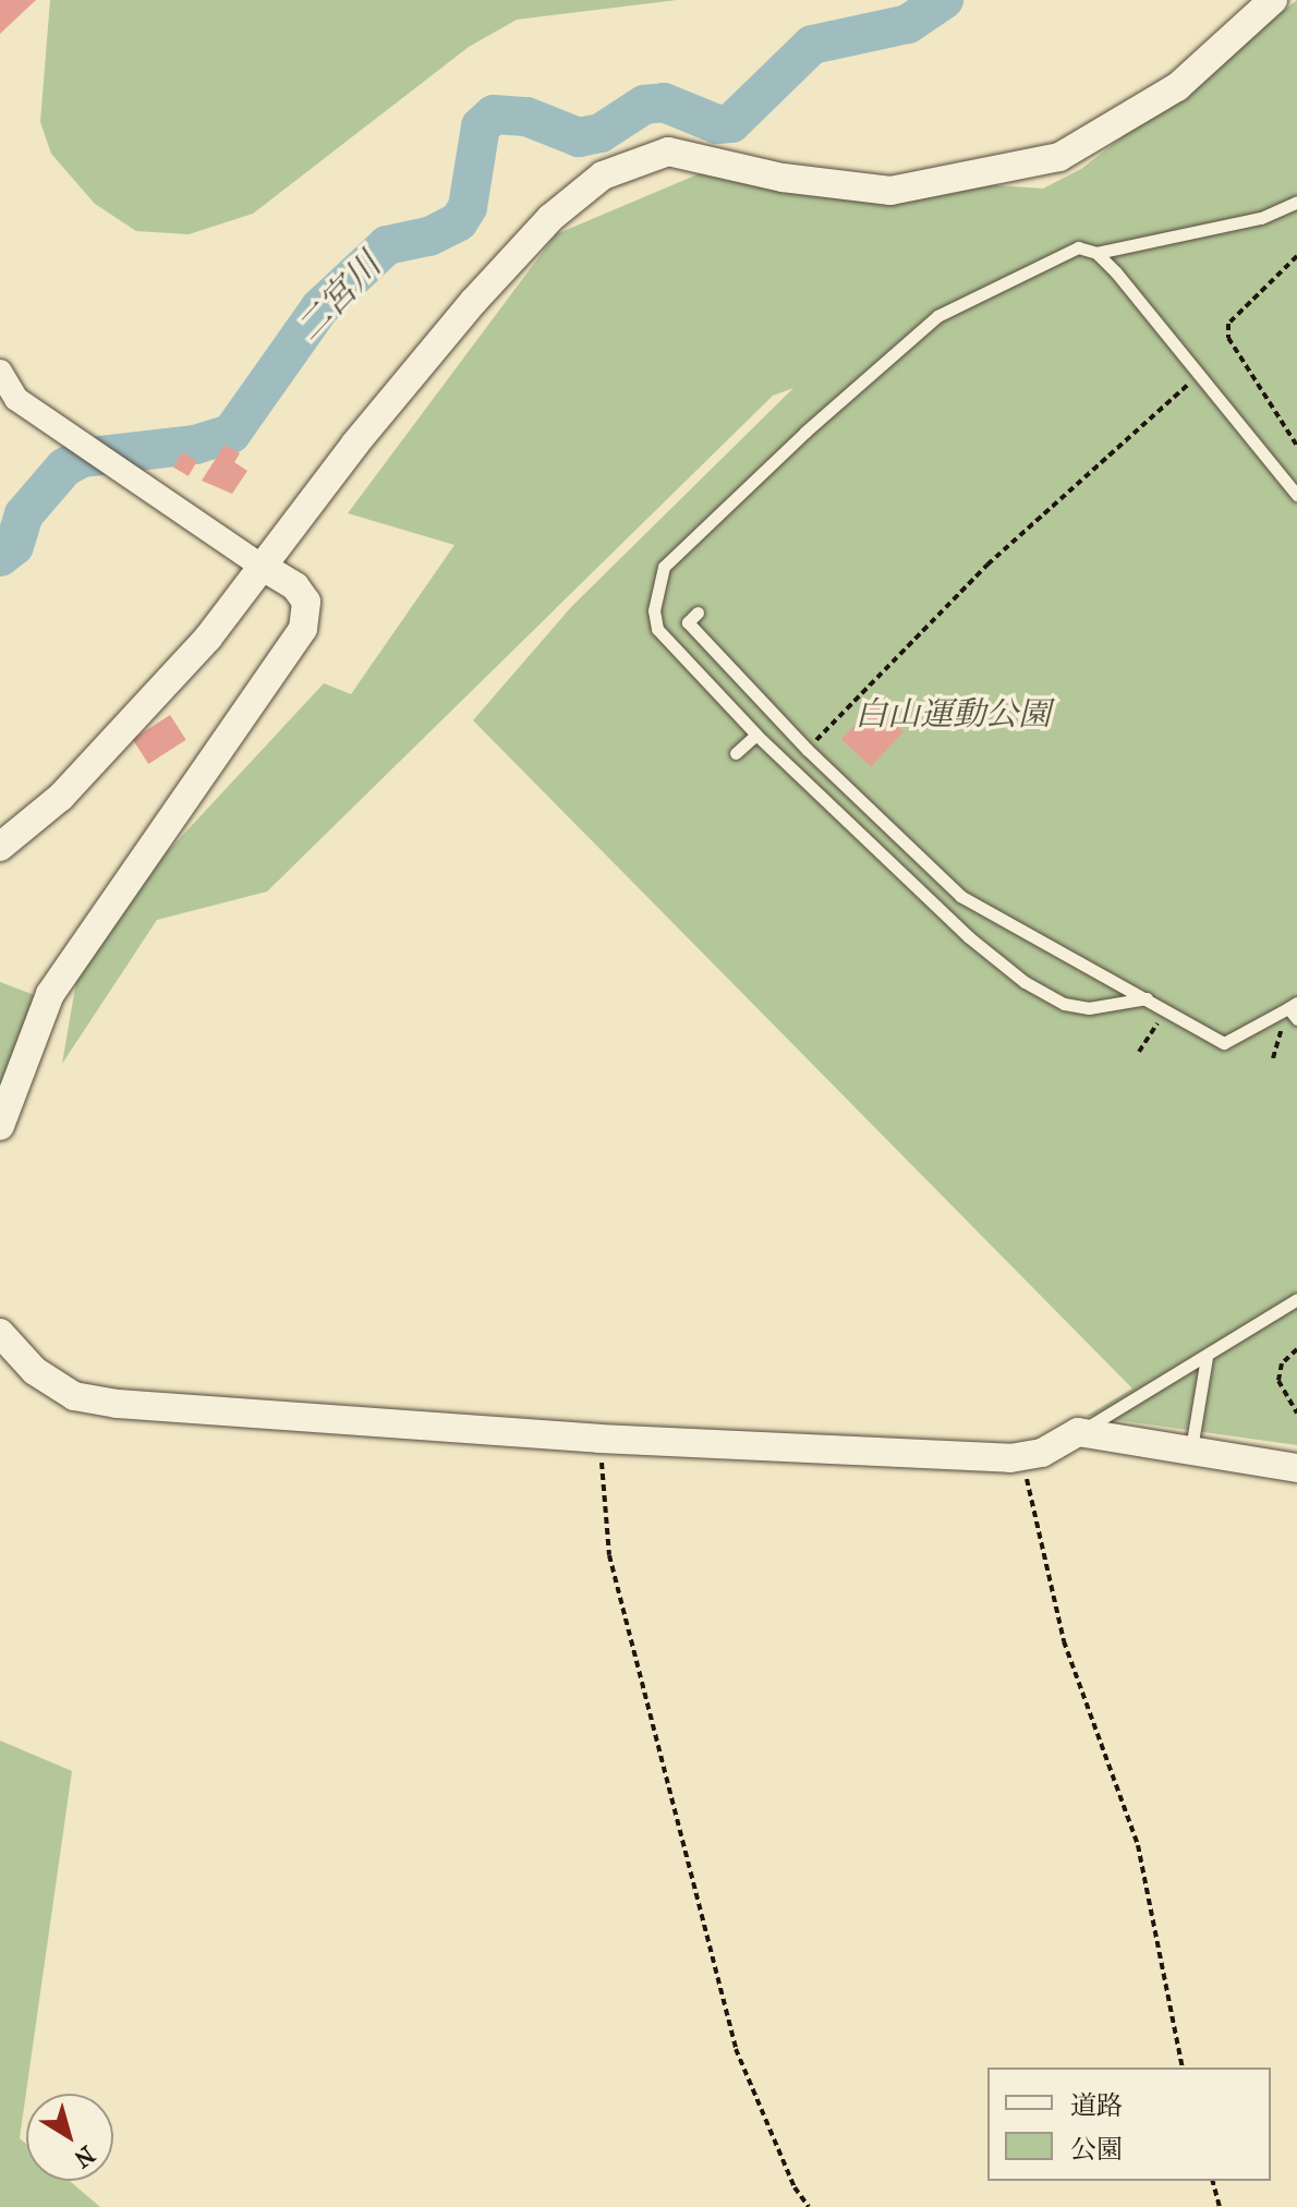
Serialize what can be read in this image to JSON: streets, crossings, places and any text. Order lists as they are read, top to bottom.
{
  "water": ["二宮川"],
  "parks": ["白山運動公園"],
  "legend": ["道路", "公園"],
  "north": "bottom right"
}
